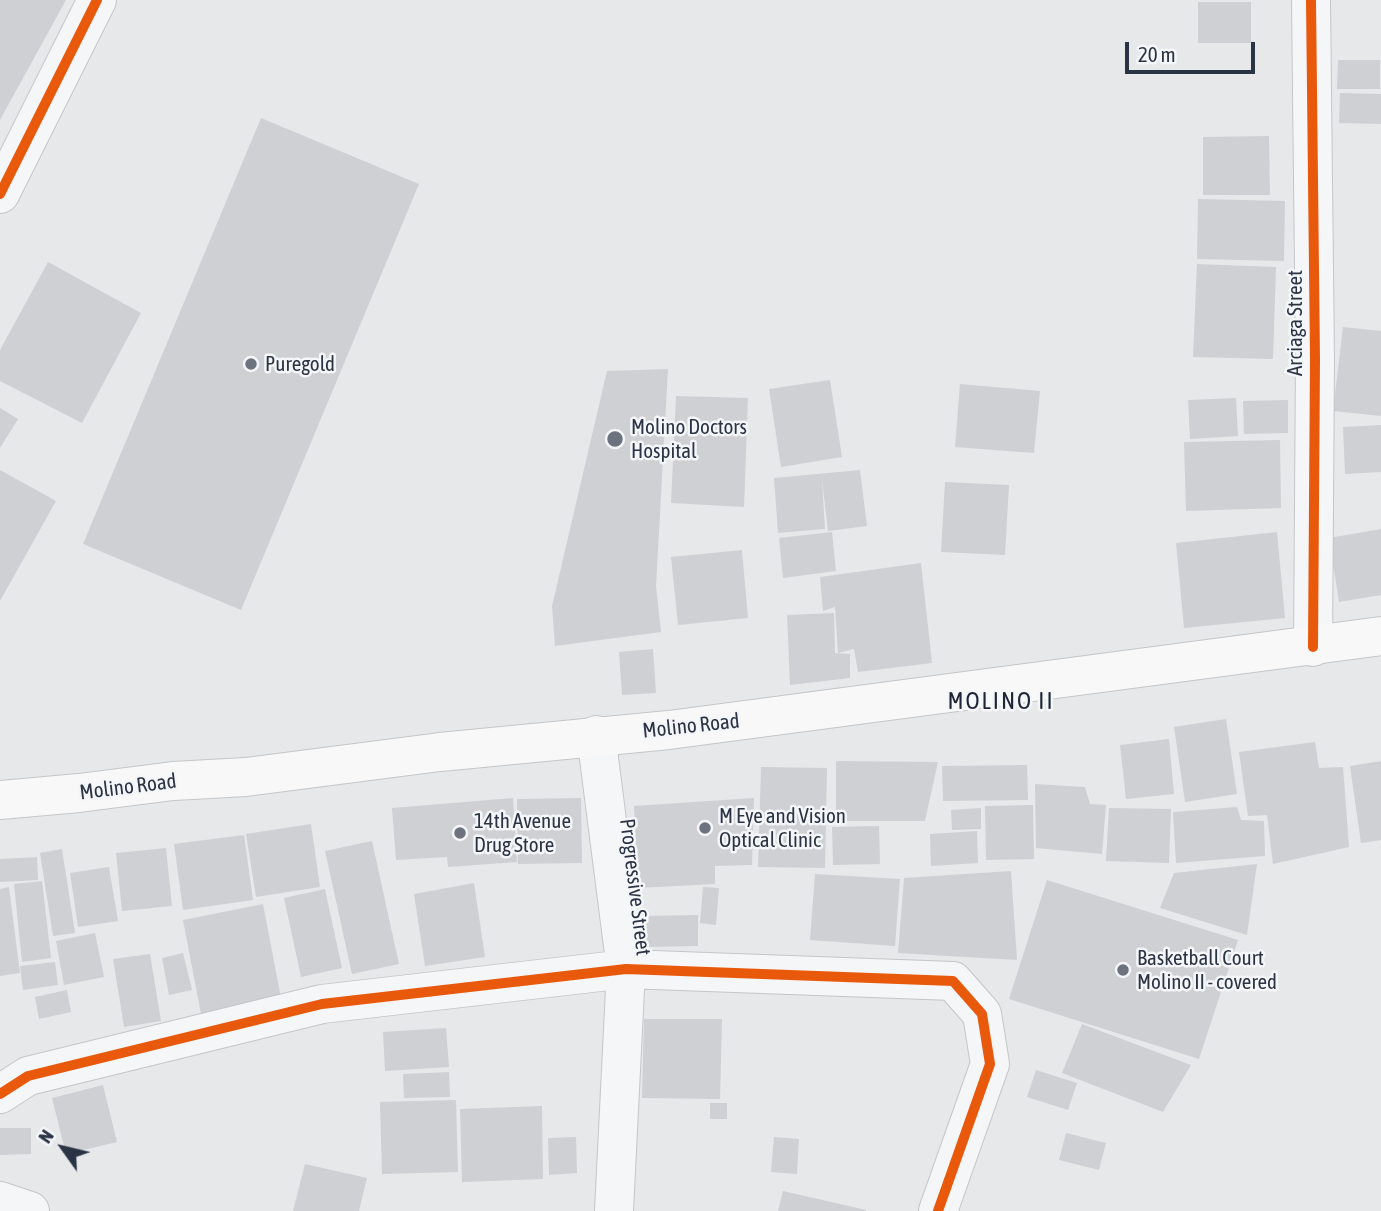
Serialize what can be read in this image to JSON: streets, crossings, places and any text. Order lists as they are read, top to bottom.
{
  "streets": {
    "main road": ["Molino Road"],
    "street": ["Arciaga Street", "Progressive Street"]
  },
  "crossings": [
    ["Arciaga Street", "Molino Road"],
    ["Molino Road", "Progressive Street"]
  ],
  "districts": ["MOLINO II"],
  "places": [
    "Puregold",
    "Molino Doctors Hospital",
    "M Eye and Vision Optical Clinic",
    "14th Avenue Drug Store",
    "Basketball Court Molino II - covered"
  ],
  "scale_bar": "20 m",
  "north": "top left"
}
